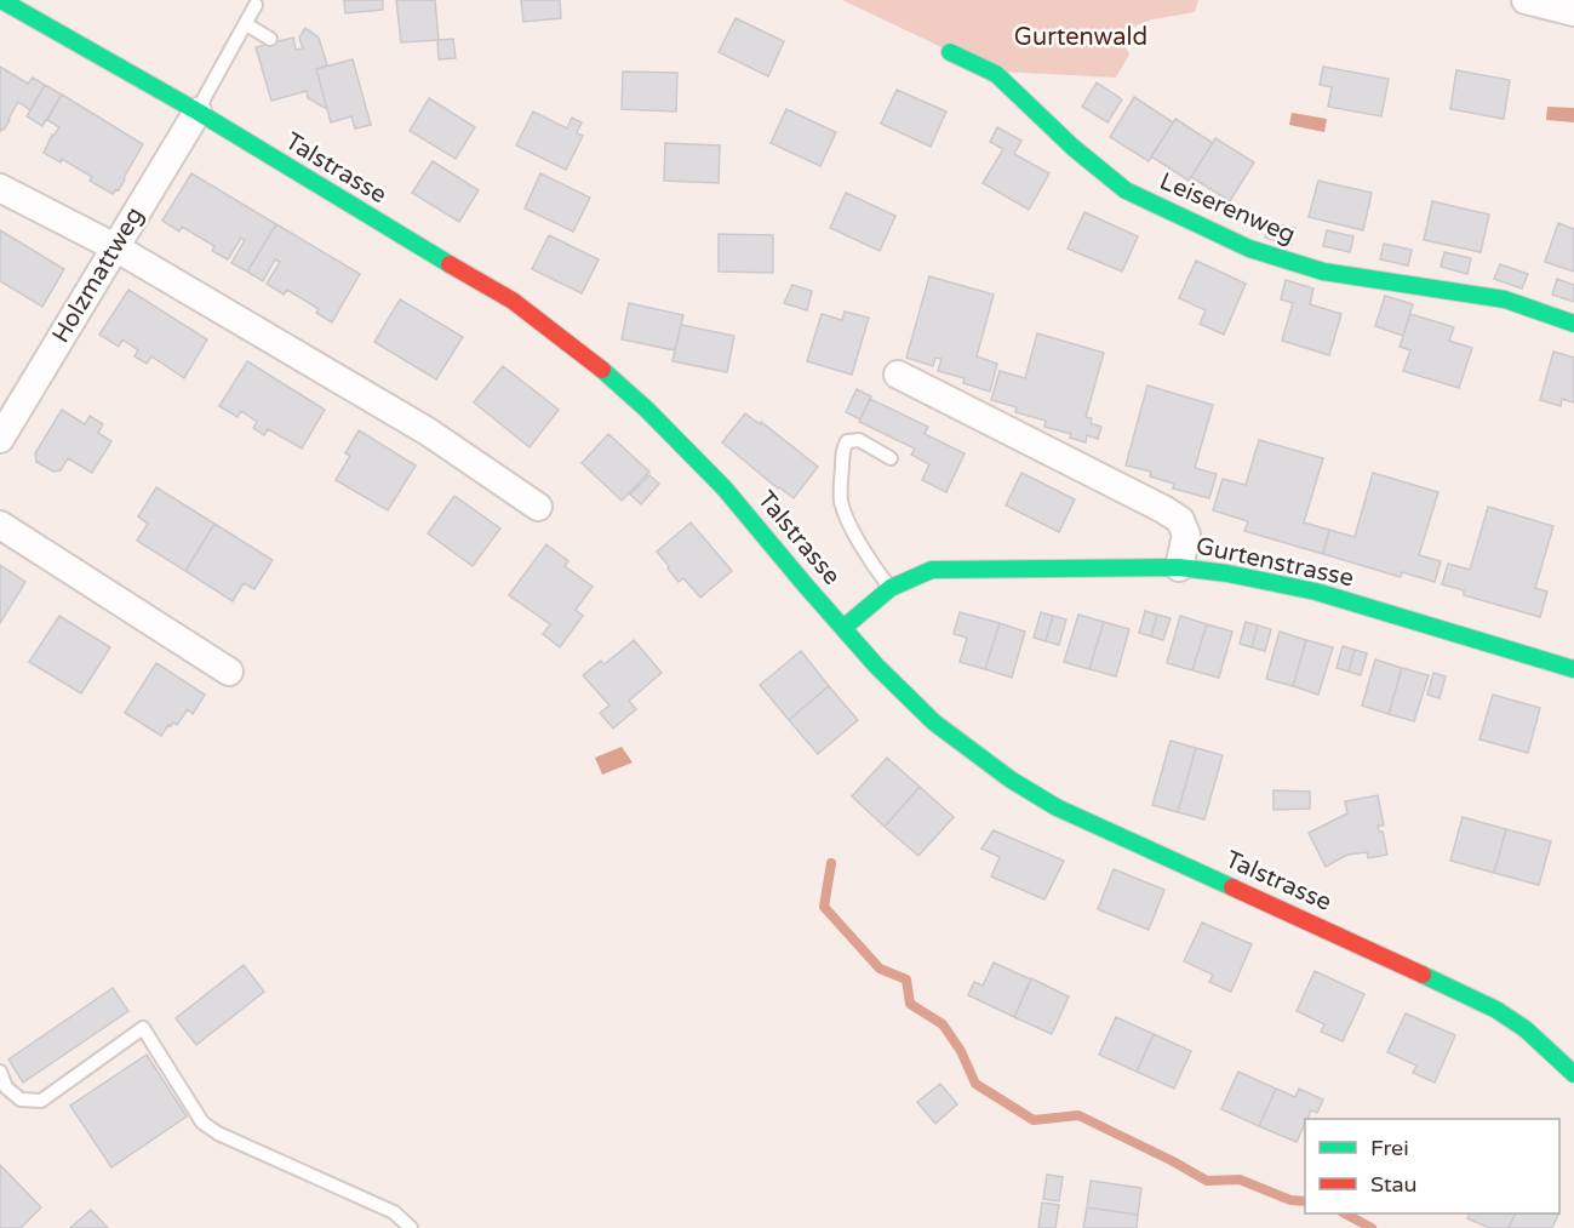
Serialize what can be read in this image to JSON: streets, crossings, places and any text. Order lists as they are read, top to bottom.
{
  "streets": {
    "street": [
      "Talstrasse",
      "Leiserenweg",
      "Holzmattweg",
      "Gurtenstrasse"
    ]
  },
  "crossings": [
    ["Talstrasse", "Holzmattweg"],
    ["Talstrasse", "Gurtenstrasse"]
  ],
  "parks": ["Gurtenwald"],
  "legend": ["Frei", "Stau"]
}
